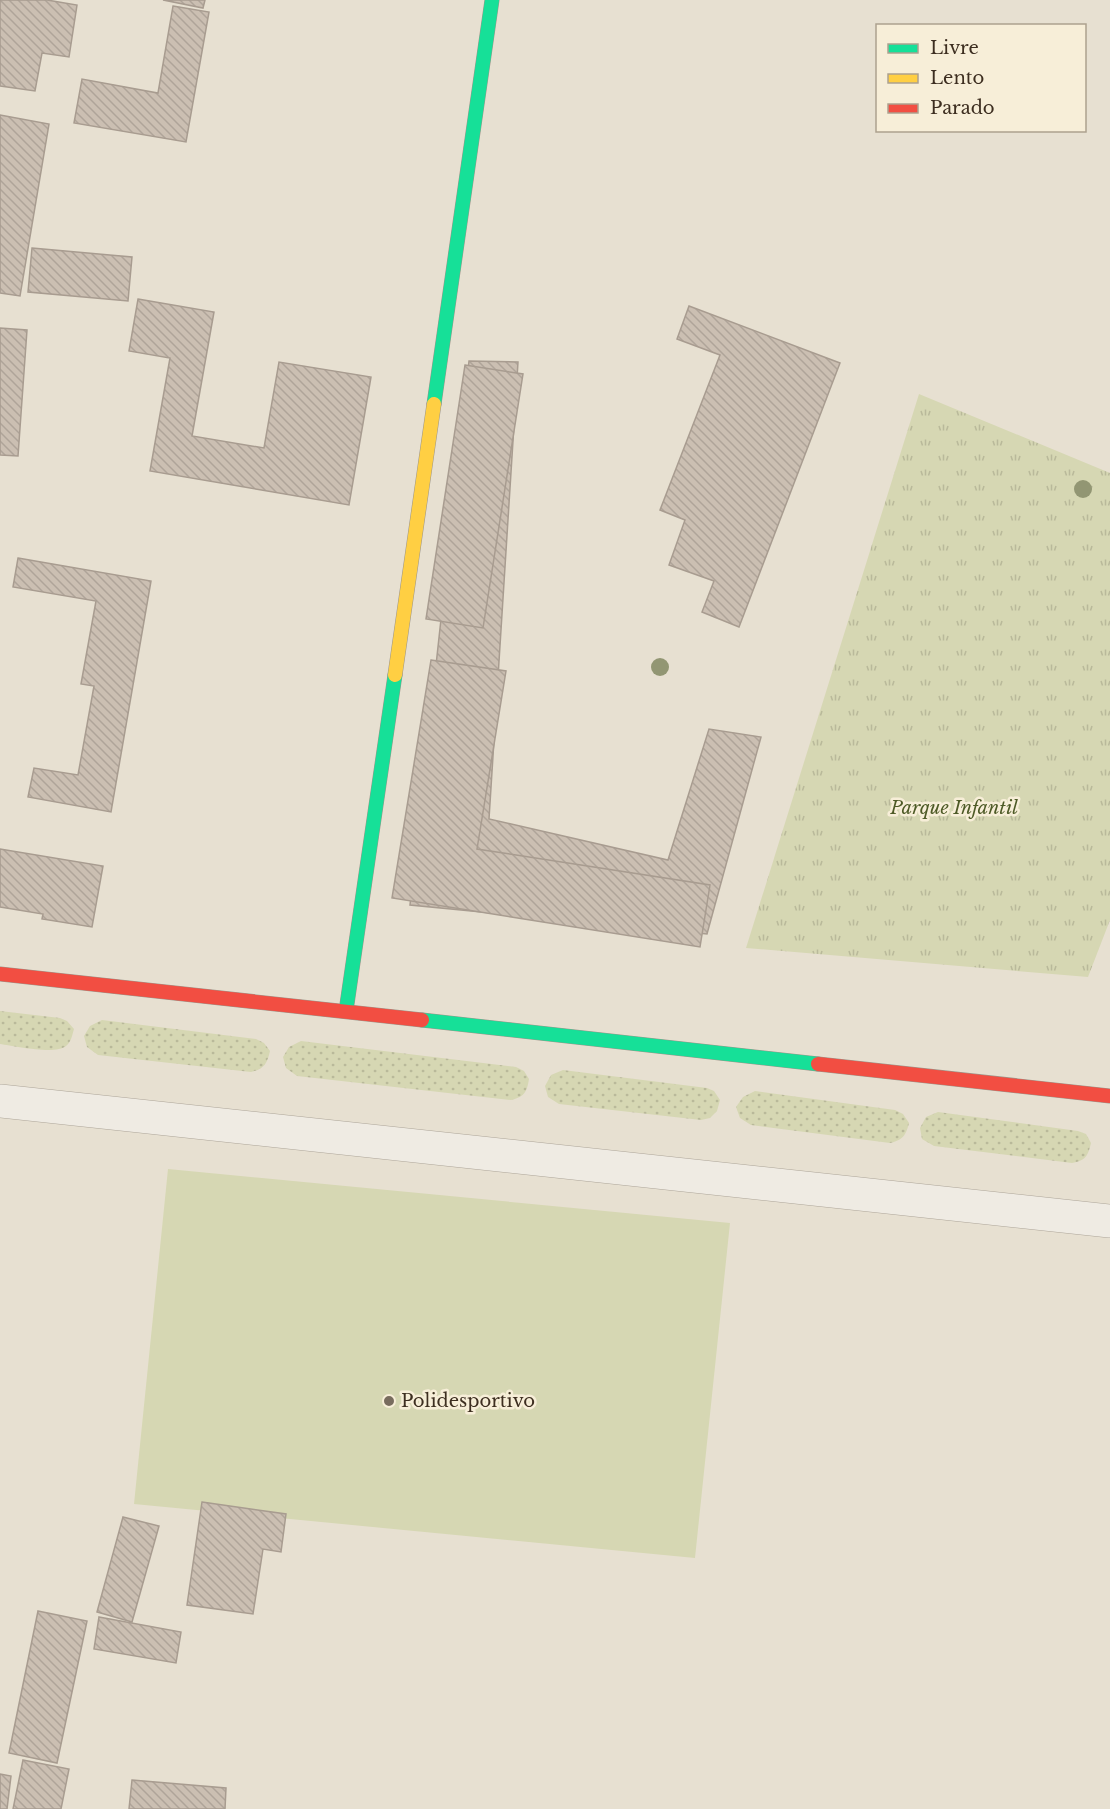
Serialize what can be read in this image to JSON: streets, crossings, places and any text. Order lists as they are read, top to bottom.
{
  "parks": ["Parque Infantil"],
  "places": ["Polidesportivo"],
  "legend": ["Livre", "Lento", "Parado"]
}
